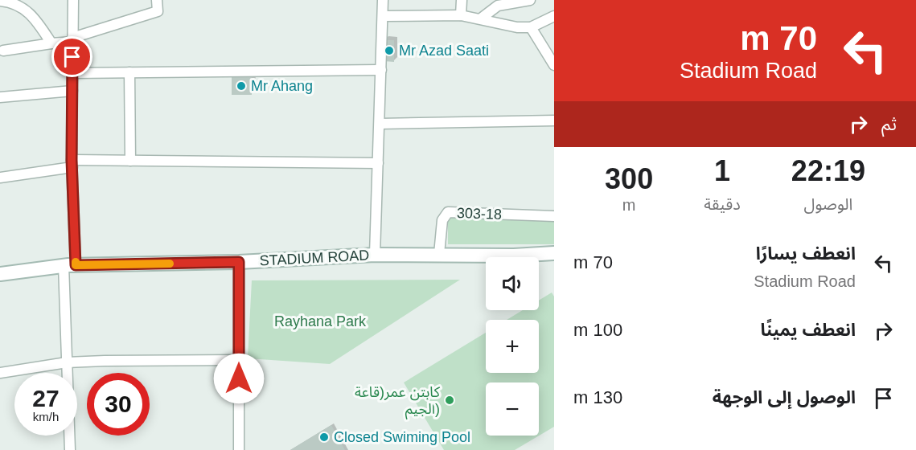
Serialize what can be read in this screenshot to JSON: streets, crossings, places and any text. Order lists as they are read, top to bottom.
{
  "streets": {
    "main road": ["STADIUM ROAD"],
    "street": ["303-18"]
  },
  "crossings": [
    ["303-18", "STADIUM ROAD"]
  ],
  "parks": ["Rayhana Park"],
  "places": [
    "Mr Azad Saati",
    "Mr Ahang",
    "كابتن عمر(قاعة الجيم)",
    "Closed Swiming Pool"
  ],
  "page": {
    "turn": ["70 m", "Stadium Road"],
    "then": "ثم",
    "eta": [
      "22:19",
      "الوصول",
      "1",
      "دقيقة",
      "300",
      "m"
    ],
    "list": [
      {
        "name": "انعطف يسارًا",
        "note": "Stadium Road",
        "value": "70 m"
      },
      {
        "name": "انعطف يمينًا",
        "value": "100 m"
      },
      {
        "name": "الوصول إلى الوجهة",
        "value": "130 m"
      }
    ],
    "map_buttons": ["+", "−"],
    "speed": "27 km/h",
    "limit": "30"
  }
}
